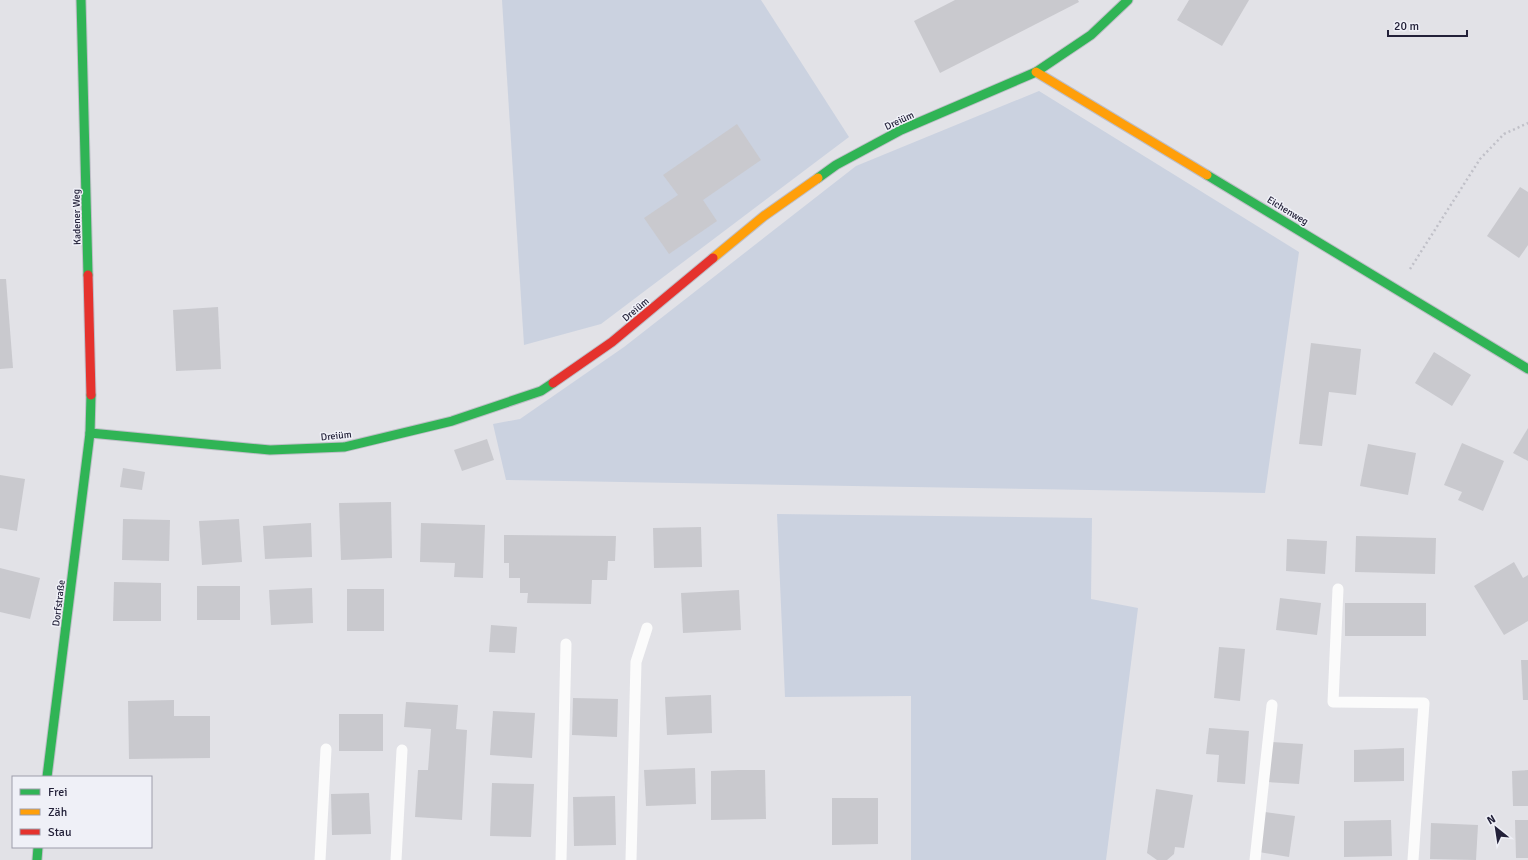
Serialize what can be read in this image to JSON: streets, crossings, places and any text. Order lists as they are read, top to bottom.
{
  "streets": {
    "street": [
      "Dreiüm",
      "Eichenweg",
      "Kadener Weg",
      "Dorfstraße"
    ]
  },
  "crossings": [
    ["Dreiüm", "Eichenweg"],
    ["Dreiüm", "Kadener Weg"],
    ["Dreiüm", "Dorfstraße"],
    ["Kadener Weg", "Dorfstraße"]
  ],
  "legend": ["Frei", "Zäh", "Stau"],
  "scale_bar": "20 m",
  "north": "top left"
}
